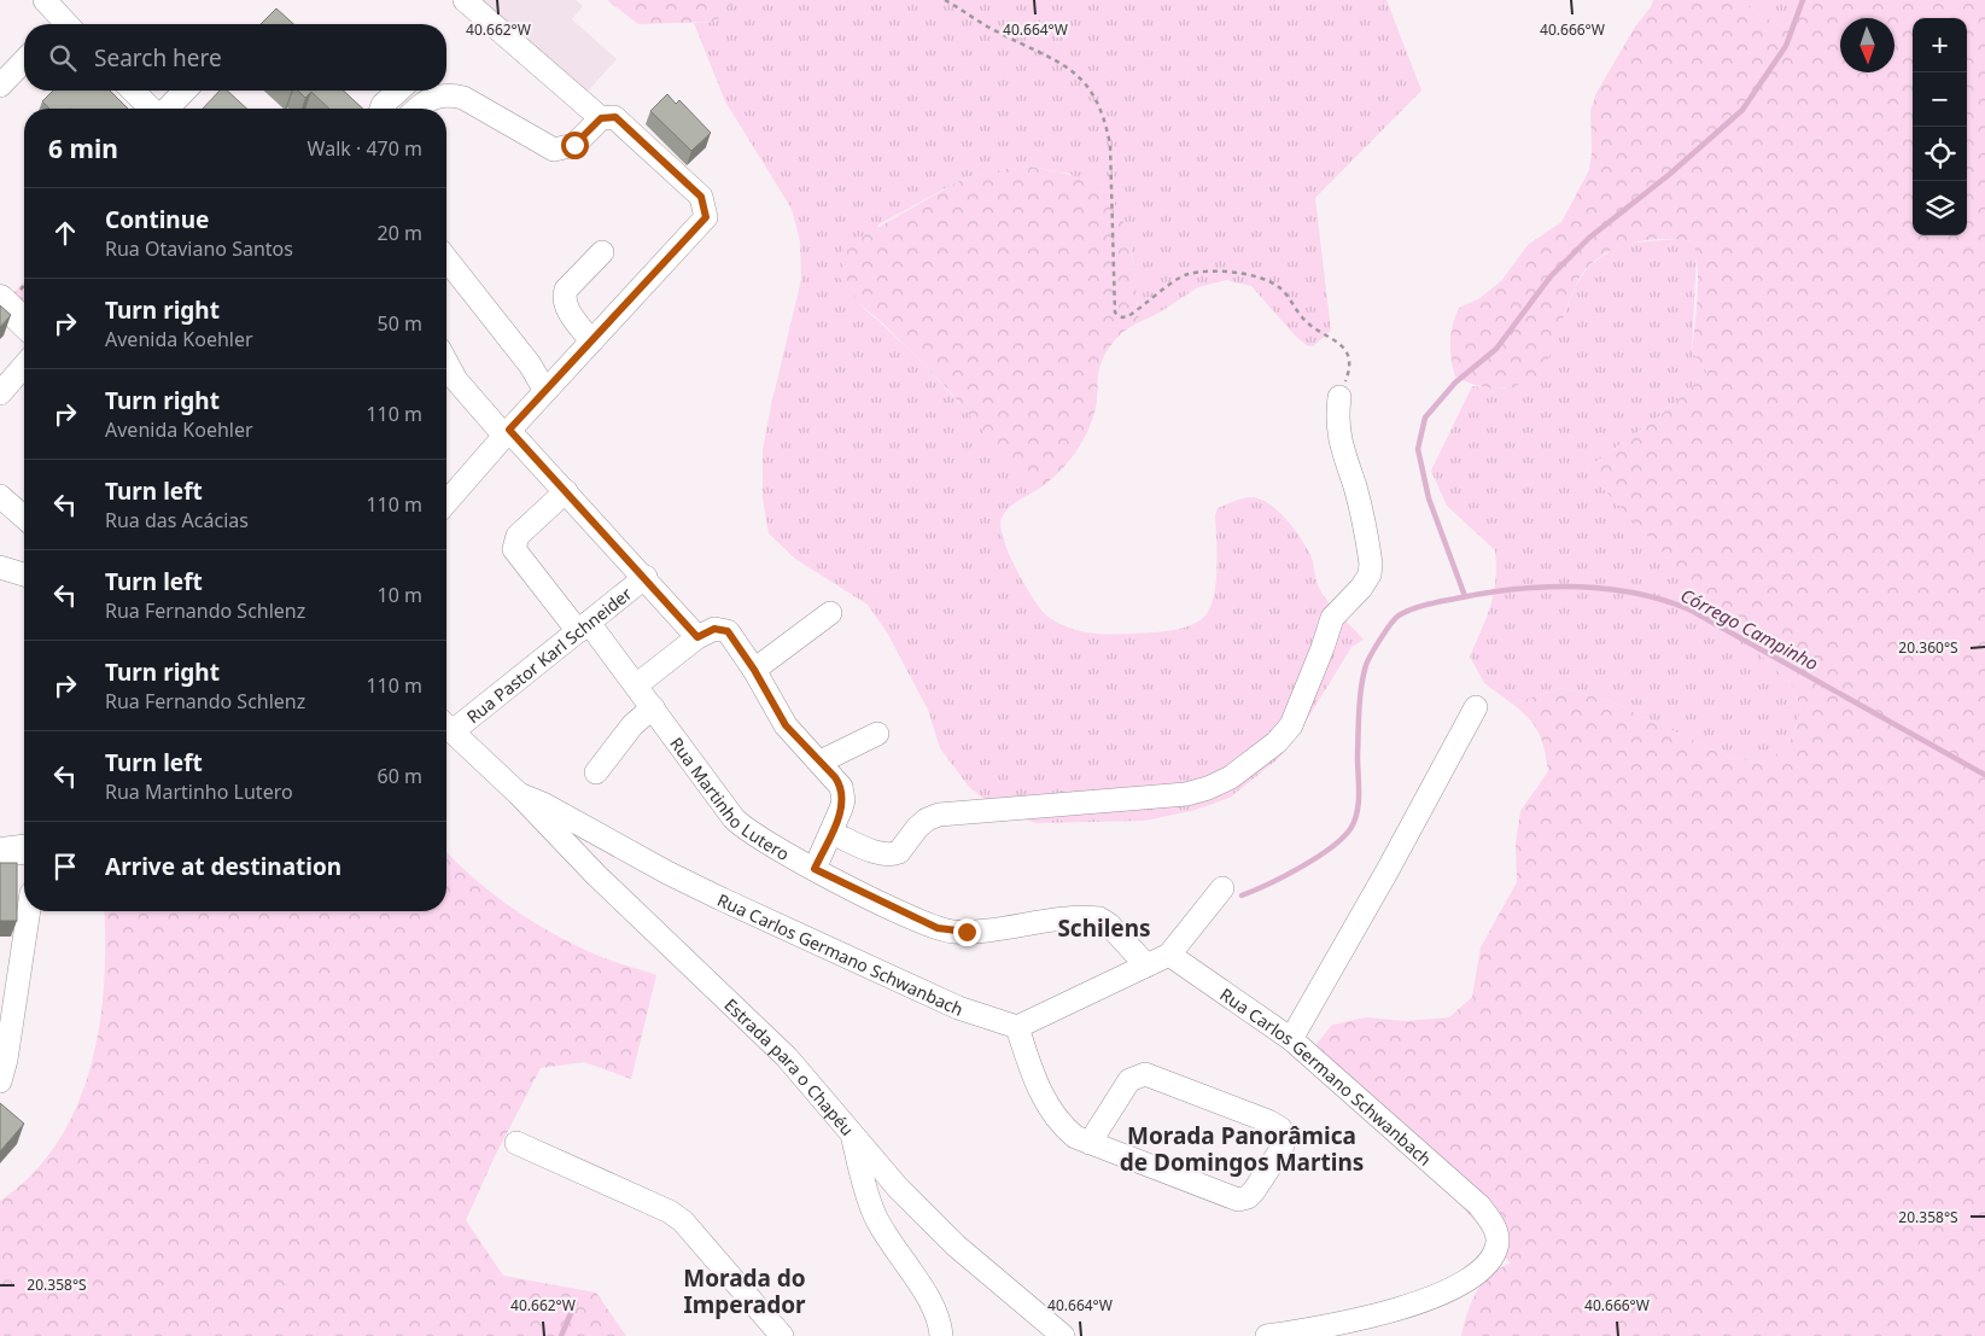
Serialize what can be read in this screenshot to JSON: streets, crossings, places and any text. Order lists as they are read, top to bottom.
{
  "streets": {
    "street": [
      "Rua Pastor Karl Schneider",
      "Rua Martinho Lutero",
      "Rua Carlos Germano Schwanbach",
      "Estrada para o Chapéu"
    ]
  },
  "crossings": [
    ["Rua Pastor Karl Schneider", "Rua Martinho Lutero"],
    ["Rua Pastor Karl Schneider", "Estrada para o Chapéu"],
    ["Rua Carlos Germano Schwanbach", "Estrada para o Chapéu"]
  ],
  "districts": ["Schilens", "Morada Panorâmica de Domingos Martins", "Morada do Imperador"],
  "water": ["Córrego Campinho"],
  "north": "bottom",
  "page": {
    "map_buttons": ["+", "−"],
    "search": "Search here",
    "heading": ["6 min", "Walk · 470 m"],
    "list": [
      ["Continue", "Rua Otaviano Santos", "20 m"],
      ["Turn right", "Avenida Koehler", "50 m"],
      ["Turn right", "Avenida Koehler", "110 m"],
      ["Turn left", "Rua das Acácias", "110 m"],
      ["Turn left", "Rua Fernando Schlenz", "10 m"],
      ["Turn right", "Rua Fernando Schlenz", "110 m"],
      ["Turn left", "Rua Martinho Lutero", "60 m"],
      "Arrive at destination"
    ]
  },
  "coordinates": [
    "40.662°W",
    "40.664°W",
    "40.666°W",
    "20.360°S",
    "20.358°S"
  ]
}
